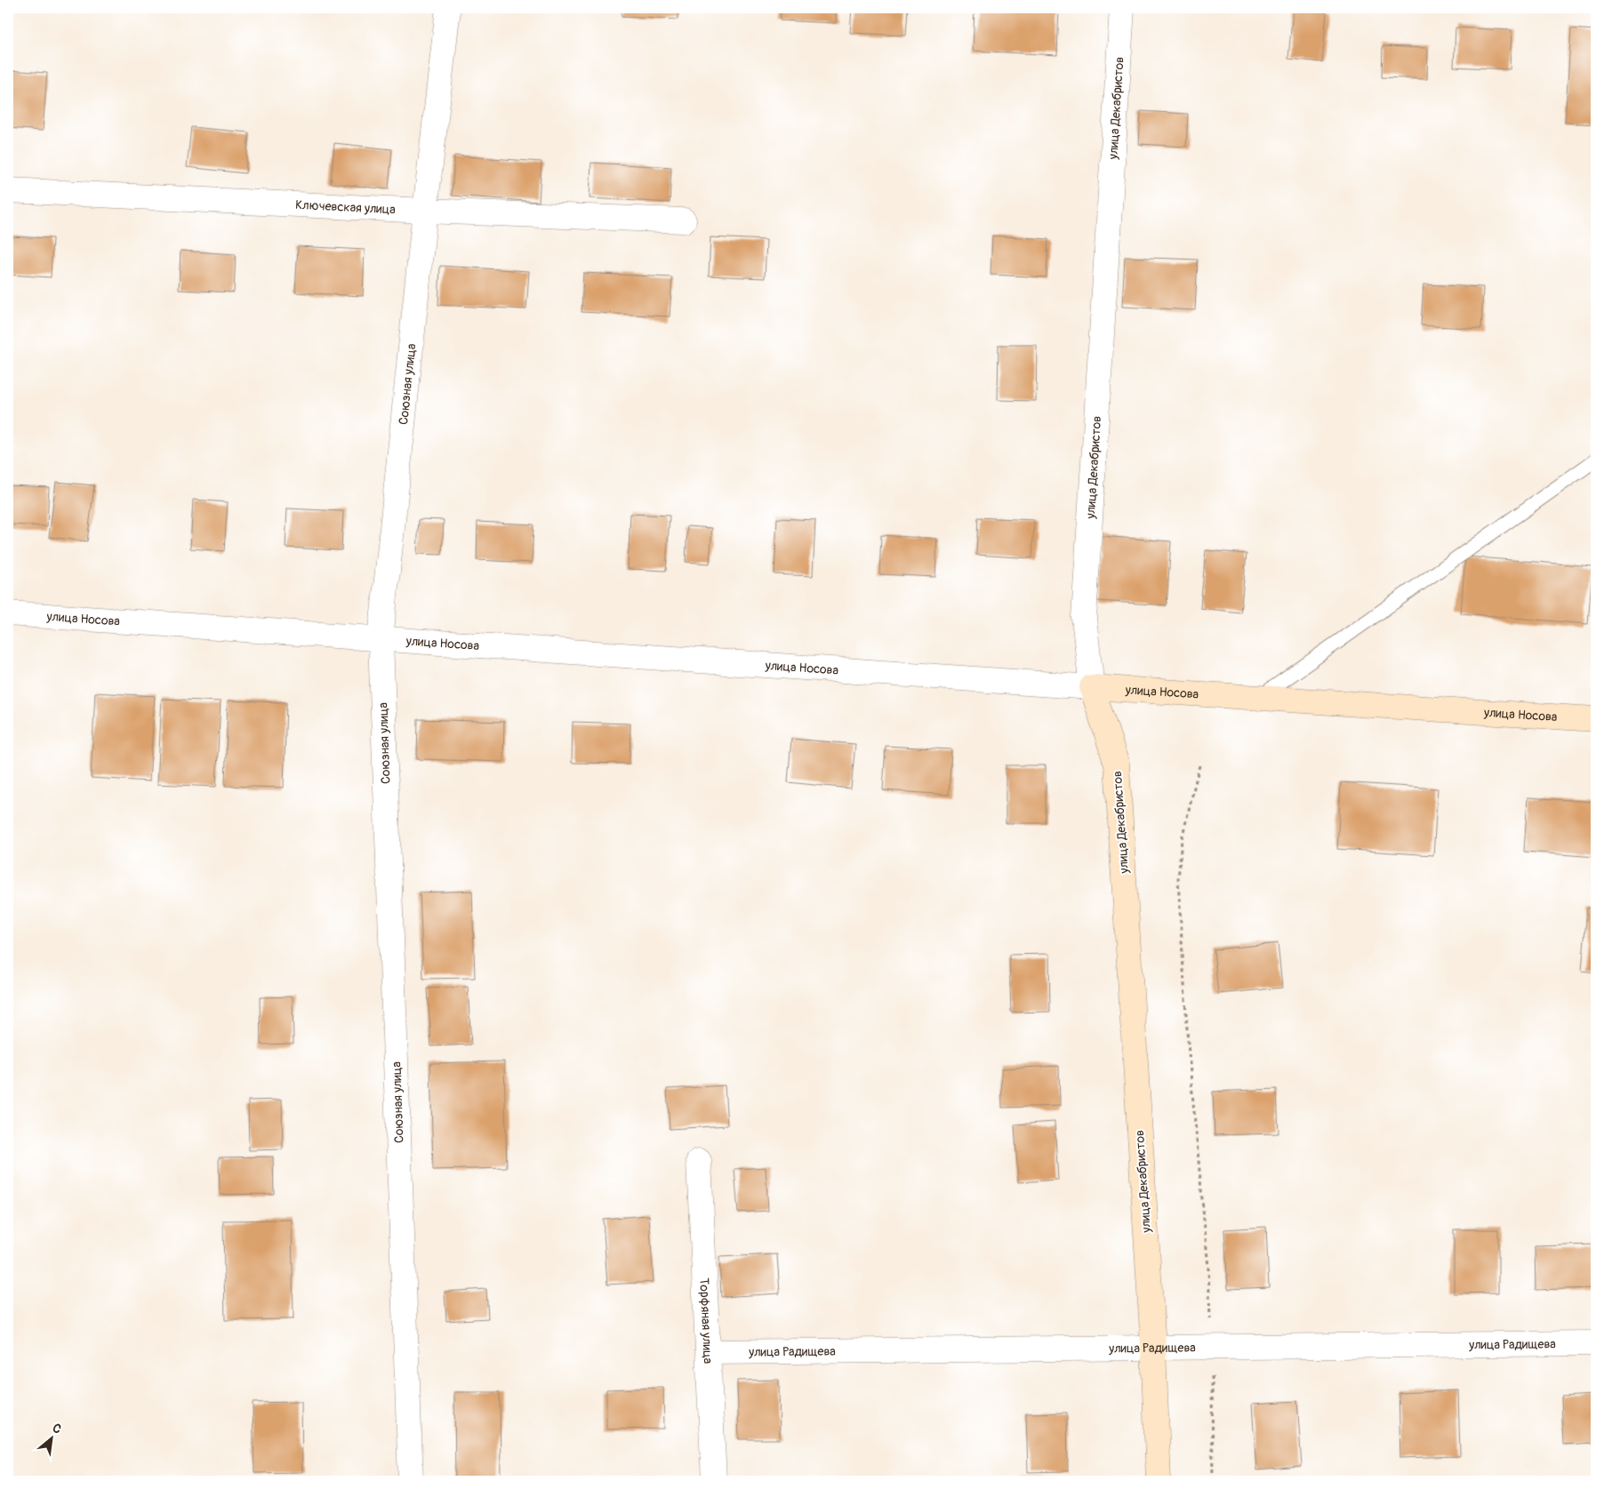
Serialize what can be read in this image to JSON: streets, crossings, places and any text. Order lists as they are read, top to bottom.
{
  "streets": {
    "street": [
      "улица Декабристов",
      "Ключевская улица",
      "Союзная улица",
      "улица Носова",
      "Торфяная улица",
      "улица Радищева"
    ]
  },
  "crossings": [
    ["улица Декабристов", "улица Носова"],
    ["улица Декабристов", "улица Радищева"],
    ["Ключевская улица", "Союзная улица"],
    ["Союзная улица", "улица Носова"],
    ["Торфяная улица", "улица Радищева"]
  ],
  "north": "top right"
}
